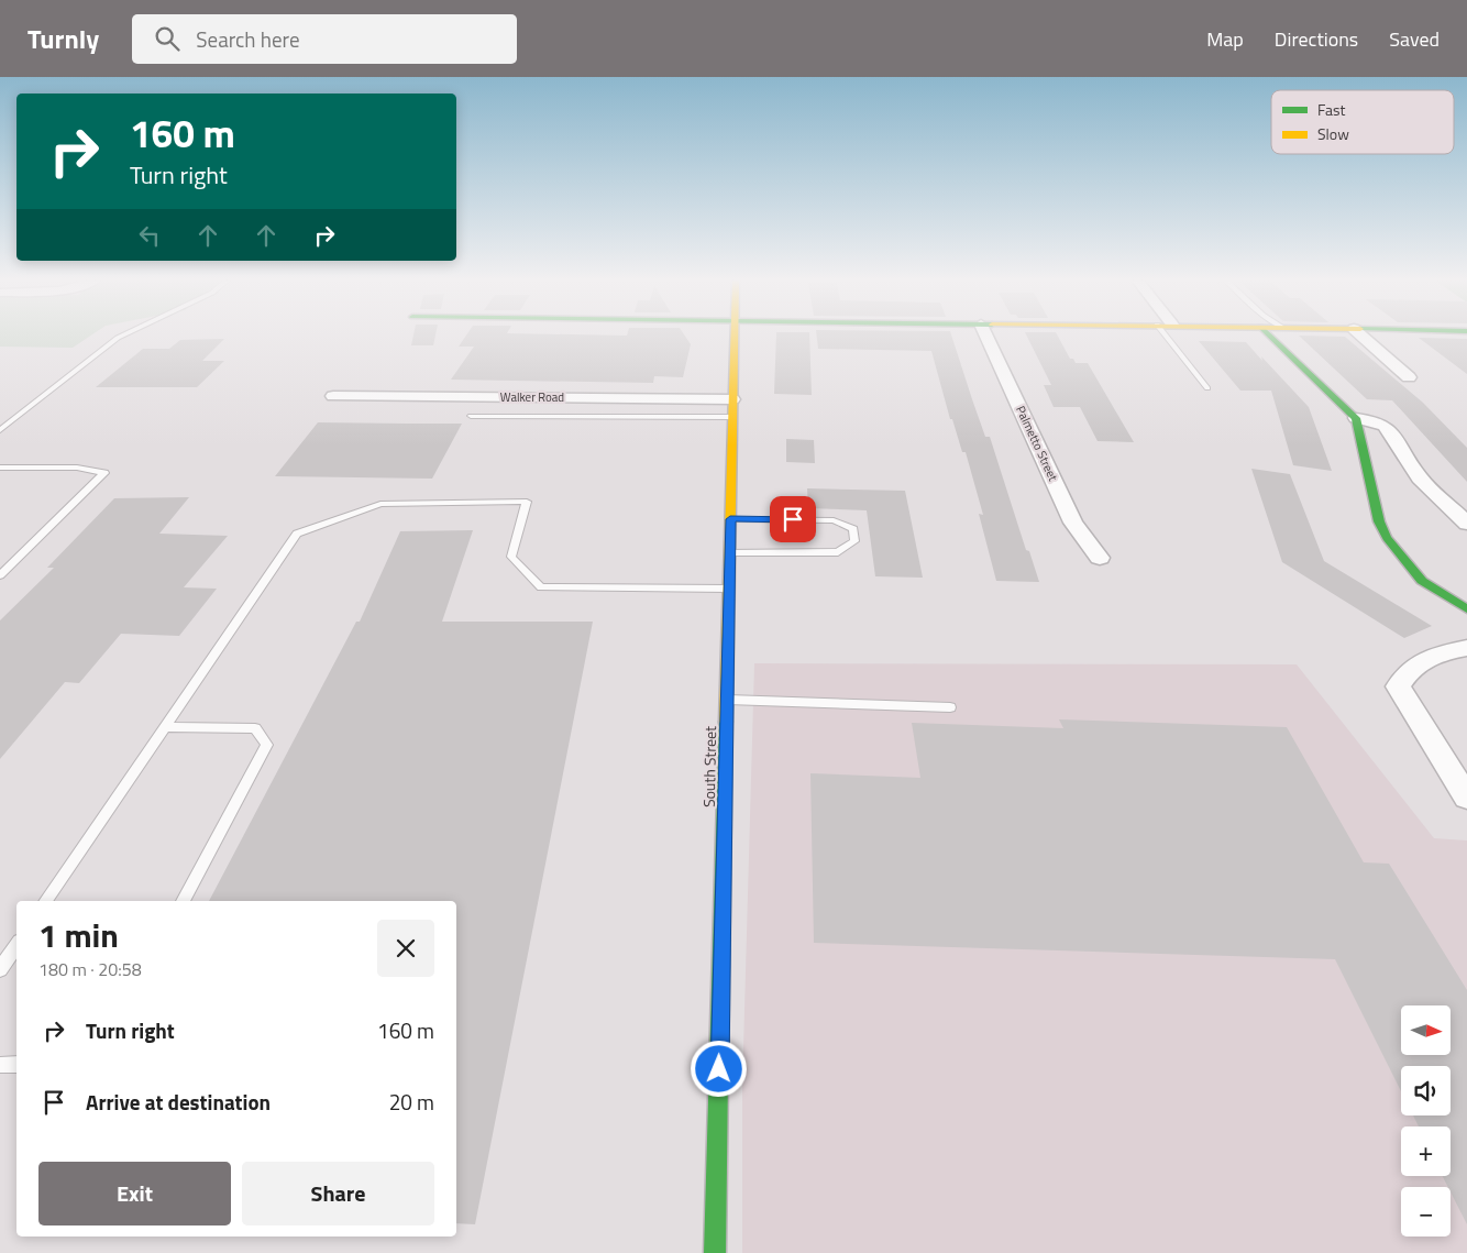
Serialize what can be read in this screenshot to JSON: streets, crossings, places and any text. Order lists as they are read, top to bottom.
{
  "streets": {
    "street": ["Walker Road", "Palmetto Street", "South Street"]
  },
  "crossings": [
    ["Walker Road", "South Street"]
  ],
  "legend": ["Fast", "Slow"],
  "north": "right",
  "page": {
    "header": "Turnly",
    "search": "Search here",
    "nav": ["Map", "Directions", "Saved"],
    "turn": ["160 m", "Turn right"],
    "heading": ["1 min", "180 m · 20:58"],
    "list": [
      {
        "name": "Turn right",
        "value": "160 m"
      },
      {
        "name": "Arrive at destination",
        "value": "20 m"
      }
    ],
    "map_buttons": ["+", "−"],
    "buttons": ["Exit", "Share"]
  }
}
